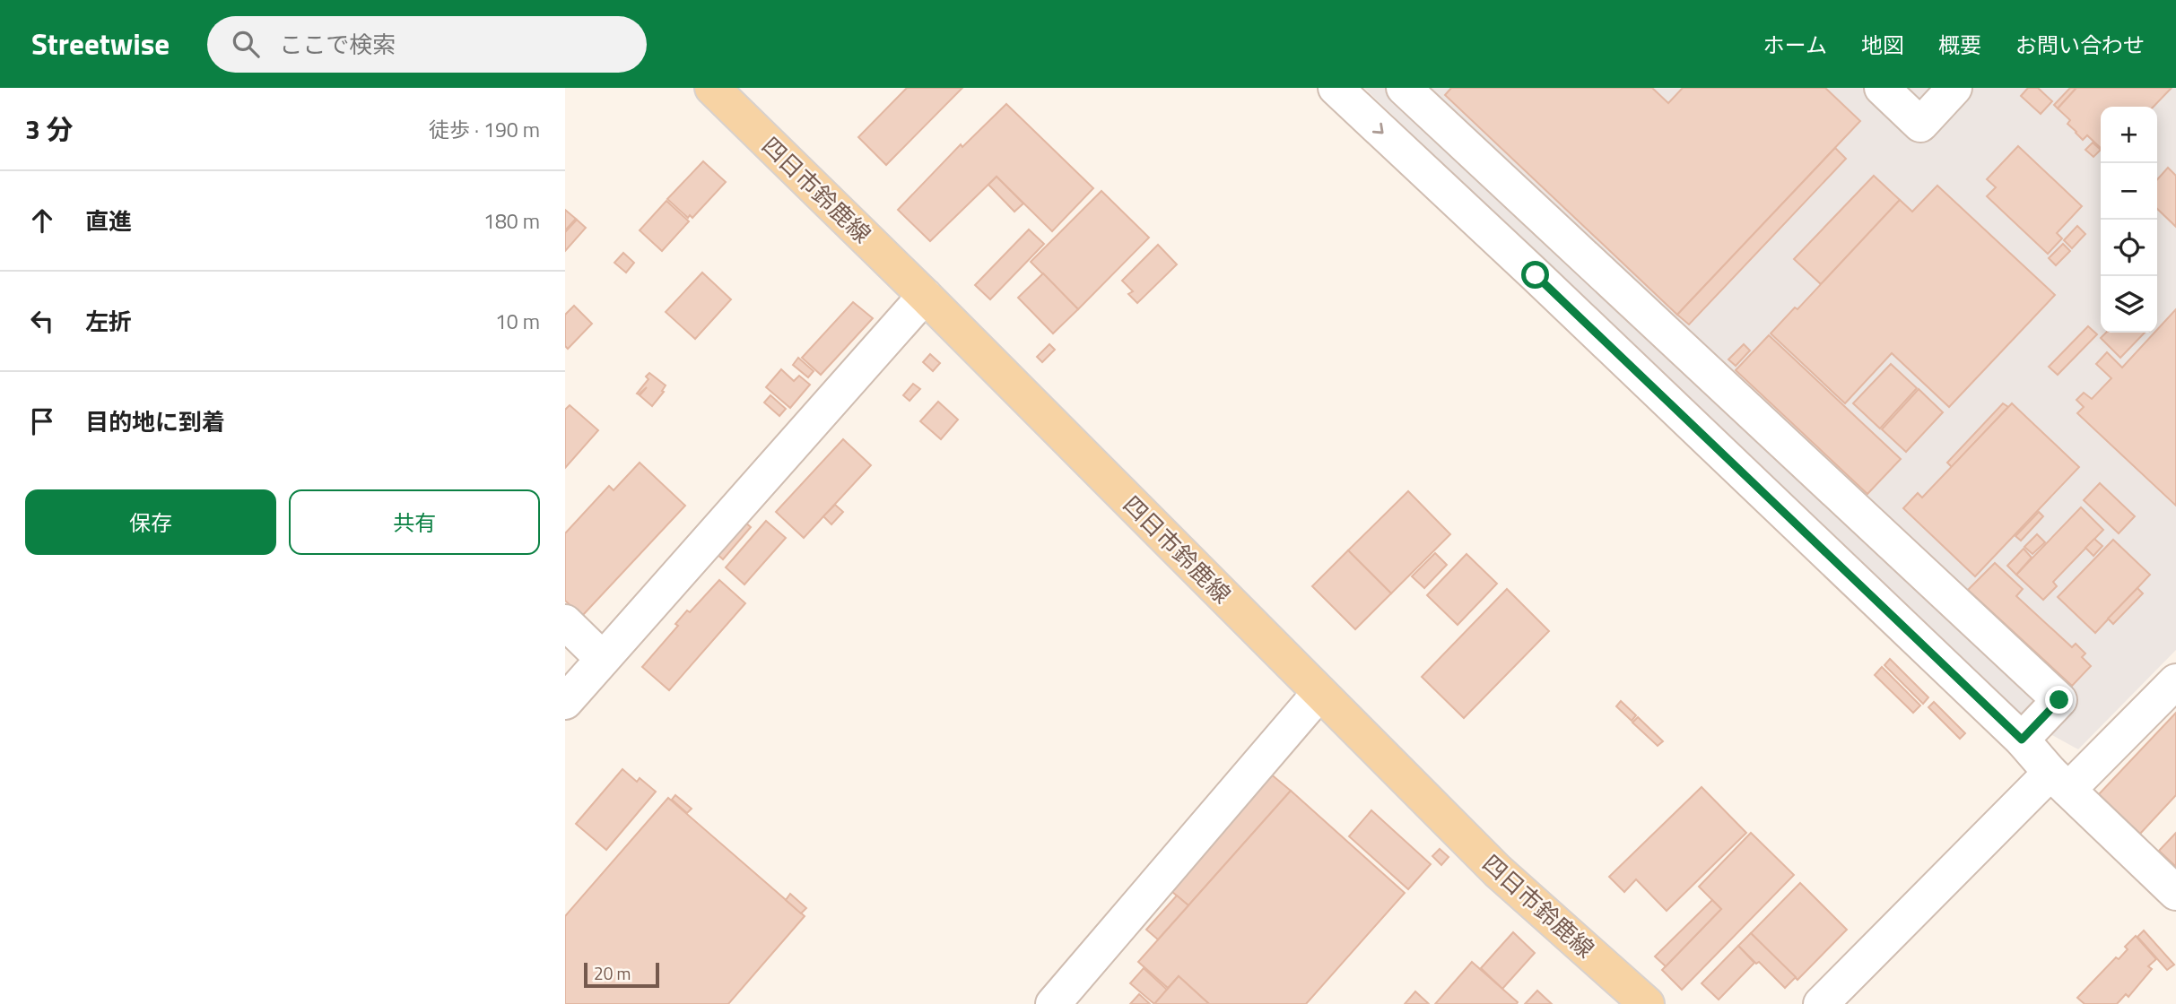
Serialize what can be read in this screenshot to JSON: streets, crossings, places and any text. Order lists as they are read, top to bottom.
{
  "streets": {
    "main road": ["四日市鈴鹿線"]
  },
  "scale_bar": "20 m",
  "page": {
    "header": "Streetwise",
    "search": "ここで検索",
    "nav": [
      "ホーム",
      "地図",
      "概要",
      "お問い合わせ"
    ],
    "heading": ["3 分", "徒歩 · 190 m"],
    "map_buttons": ["+", "−"],
    "list": [
      ["直進", "180 m"],
      ["左折", "10 m"],
      "目的地に到着"
    ],
    "buttons": ["保存", "共有"],
    "scale": "20 m"
  }
}
